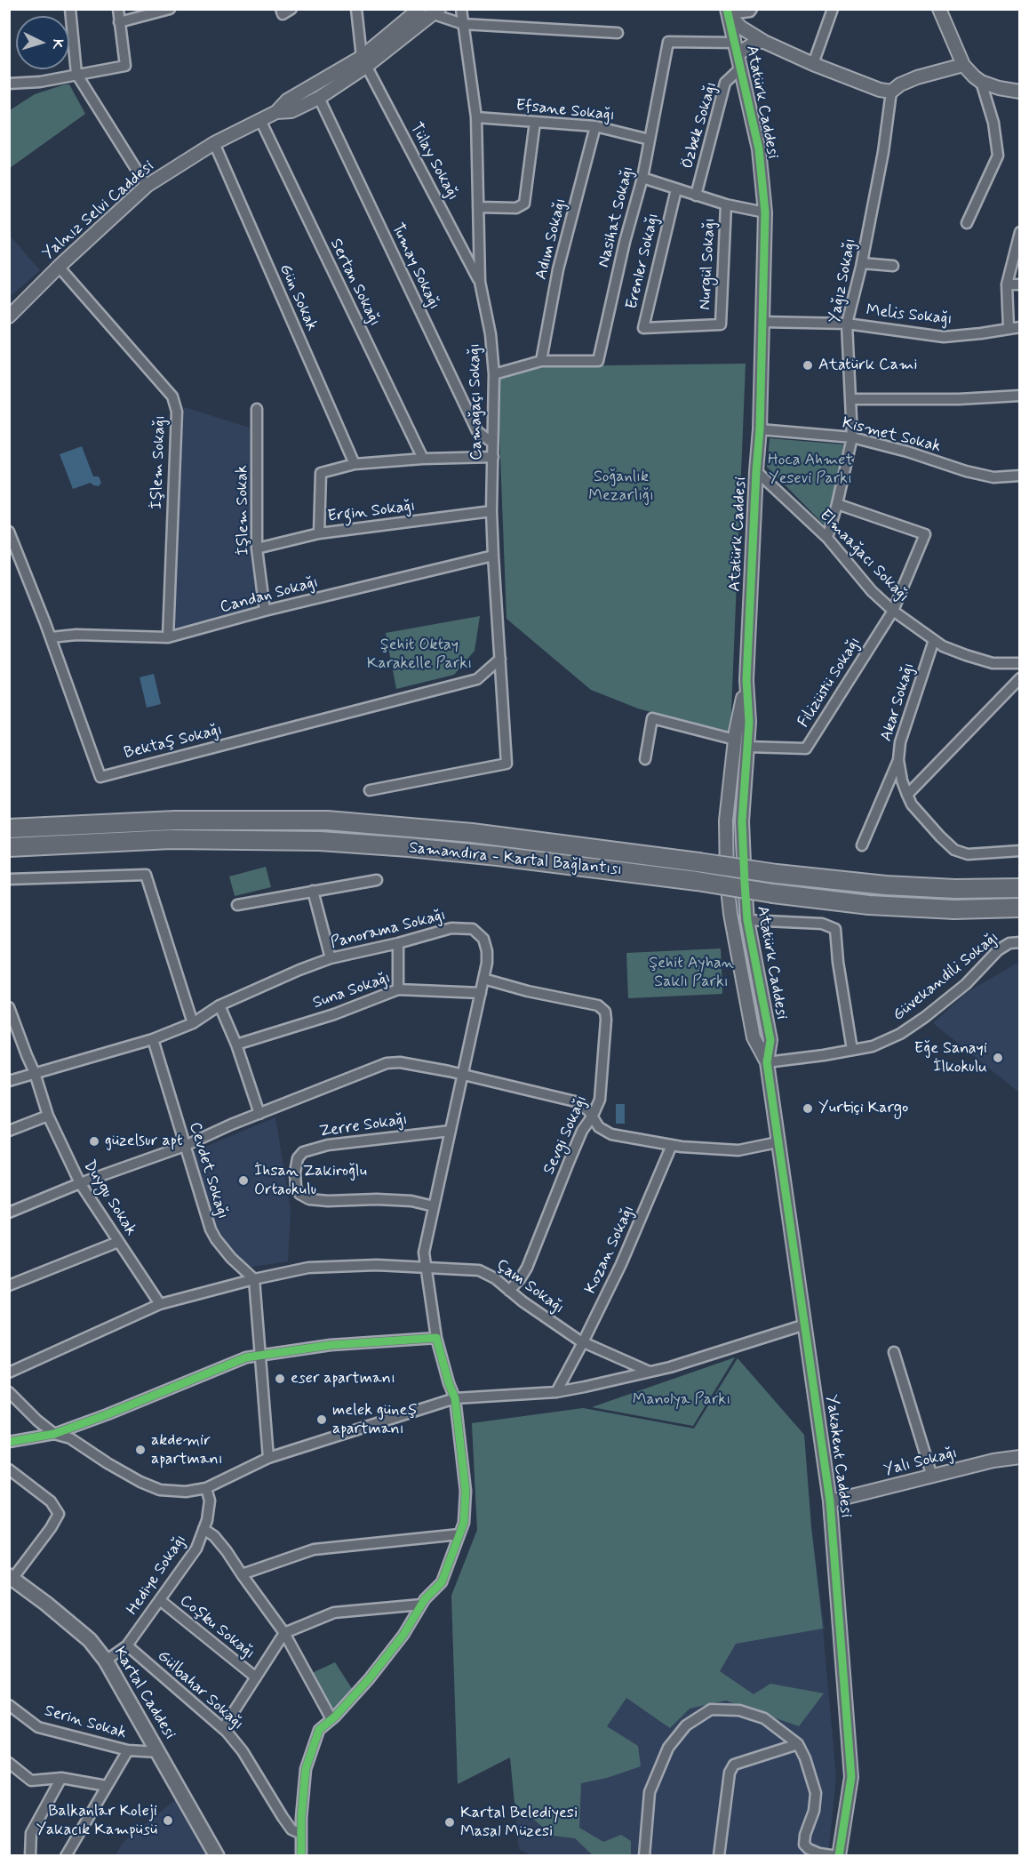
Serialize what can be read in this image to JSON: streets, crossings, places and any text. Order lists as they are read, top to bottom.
{
  "streets": {
    "highway": ["Samandıra - Kartal Bağlantısı"],
    "main road": ["Kartal Caddesi"],
    "street": [
      "Atatürk Caddesi",
      "Efsane Sokağı",
      "Özbek Sokağı",
      "Tülay Sokağı",
      "Yalnız Selvi Caddesi",
      "Nasihat Sokağı",
      "Adım Sokağı",
      "Erenler Sokağı",
      "Nurgül Sokağı",
      "Tumay Sokağı",
      "Yağız Sokağı",
      "Sertan Sokağı",
      "Gün Sokak",
      "Melis Sokağı",
      "Camağaçı Sokağı",
      "Kismet Sokak",
      "İşlem Sokağı",
      "İşlem Sokak",
      "Ergin Sokağı",
      "Elmaağacı Sokağı",
      "Candan Sokağı",
      "Filizüstü Sokağı",
      "Akar Sokağı",
      "Bektaş Sokağı",
      "Panorama Sokağı",
      "Güvekandili Sokağı",
      "Suna Sokağı",
      "Zerre Sokağı",
      "Sevgi Sokağı",
      "Cevdet Sokağı",
      "Duygu Sokak",
      "Kozan Sokağı",
      "Çam Sokağı",
      "Yakakent Caddesi",
      "Yalı Sokağı",
      "Hediye Sokağı",
      "Coşku Sokağı",
      "Gülbahar Sokağı",
      "Serin Sokak"
    ]
  },
  "crossings": [
    ["Atatürk Caddesi", "Özbek Sokağı"],
    ["Atatürk Caddesi", "Nasihat Sokağı"],
    ["Atatürk Caddesi", "Melis Sokağı"],
    ["Atatürk Caddesi", "Kismet Sokak"],
    ["Atatürk Caddesi", "Elmaağacı Sokağı"],
    ["Atatürk Caddesi", "Filizüstü Sokağı"],
    ["Atatürk Caddesi", "Güvekandili Sokağı"],
    ["Atatürk Caddesi", "Yakakent Caddesi"],
    ["Efsane Sokağı", "Nasihat Sokağı"],
    ["Efsane Sokağı", "Adım Sokağı"],
    ["Efsane Sokağı", "Camağaçı Sokağı"],
    ["Tülay Sokağı", "Yalnız Selvi Caddesi"],
    ["Tülay Sokağı", "Camağaçı Sokağı"],
    ["Yalnız Selvi Caddesi", "Tumay Sokağı"],
    ["Yalnız Selvi Caddesi", "Sertan Sokağı"],
    ["Yalnız Selvi Caddesi", "Gün Sokak"],
    ["Yalnız Selvi Caddesi", "İşlem Sokağı"],
    ["Nasihat Sokağı", "Adım Sokağı"],
    ["Nasihat Sokağı", "Camağaçı Sokağı"],
    ["Erenler Sokağı", "Nurgül Sokağı"],
    ["Tumay Sokağı", "Camağaçı Sokağı"],
    ["Yağız Sokağı", "Melis Sokağı"],
    ["Yağız Sokağı", "Kismet Sokak"],
    ["Yağız Sokağı", "Elmaağacı Sokağı"],
    ["Camağaçı Sokağı", "Ergin Sokağı"],
    ["Camağaçı Sokağı", "Candan Sokağı"],
    ["Camağaçı Sokağı", "Bektaş Sokağı"],
    ["İşlem Sokağı", "Candan Sokağı"],
    ["İşlem Sokak", "Ergin Sokağı"],
    ["İşlem Sokak", "Candan Sokağı"],
    ["Elmaağacı Sokağı", "Filizüstü Sokağı"],
    ["Elmaağacı Sokağı", "Akar Sokağı"],
    ["Candan Sokağı", "Bektaş Sokağı"],
    ["Panorama Sokağı", "Suna Sokağı"],
    ["Panorama Sokağı", "Zerre Sokağı"],
    ["Panorama Sokağı", "Sevgi Sokağı"],
    ["Panorama Sokağı", "Cevdet Sokağı"],
    ["Panorama Sokağı", "Duygu Sokak"],
    ["Panorama Sokağı", "Çam Sokağı"],
    ["Panorama Sokağı", "Gülbahar Sokağı"],
    ["Güvekandili Sokağı", "Yakakent Caddesi"],
    ["Sevgi Sokağı", "Çam Sokağı"],
    ["Cevdet Sokağı", "Çam Sokağı"],
    ["Duygu Sokak", "Çam Sokağı"],
    ["Kozan Sokağı", "Çam Sokağı"],
    ["Yakakent Caddesi", "Yalı Sokağı"],
    ["Hediye Sokağı", "Coşku Sokağı"],
    ["Hediye Sokağı", "Gülbahar Sokağı"],
    ["Kartal Caddesi", "Serin Sokak"]
  ],
  "parks": [
    "Hoca Ahmet Yesevi Parkı",
    "Soğanlık Mezarlığı",
    "Şehit Oktay Karakelle Parkı",
    "Şehit Ayhan Saklı Parkı",
    "Manolya Parkı"
  ],
  "places": [
    "Atatürk Cami",
    "Eğe Sanayi İlkokulu",
    "Yurtiçi Kargo",
    "güzelsur apt",
    "İhsan Zakiroğlu Ortaokulu",
    "eser apartmanı",
    "melek güneş apartmanı",
    "akdemir apartmanı",
    "Balkanlar Koleji Yakacık Kampüsü",
    "Kartal Belediyesi Masal Müzesi"
  ],
  "north": "right"
}
